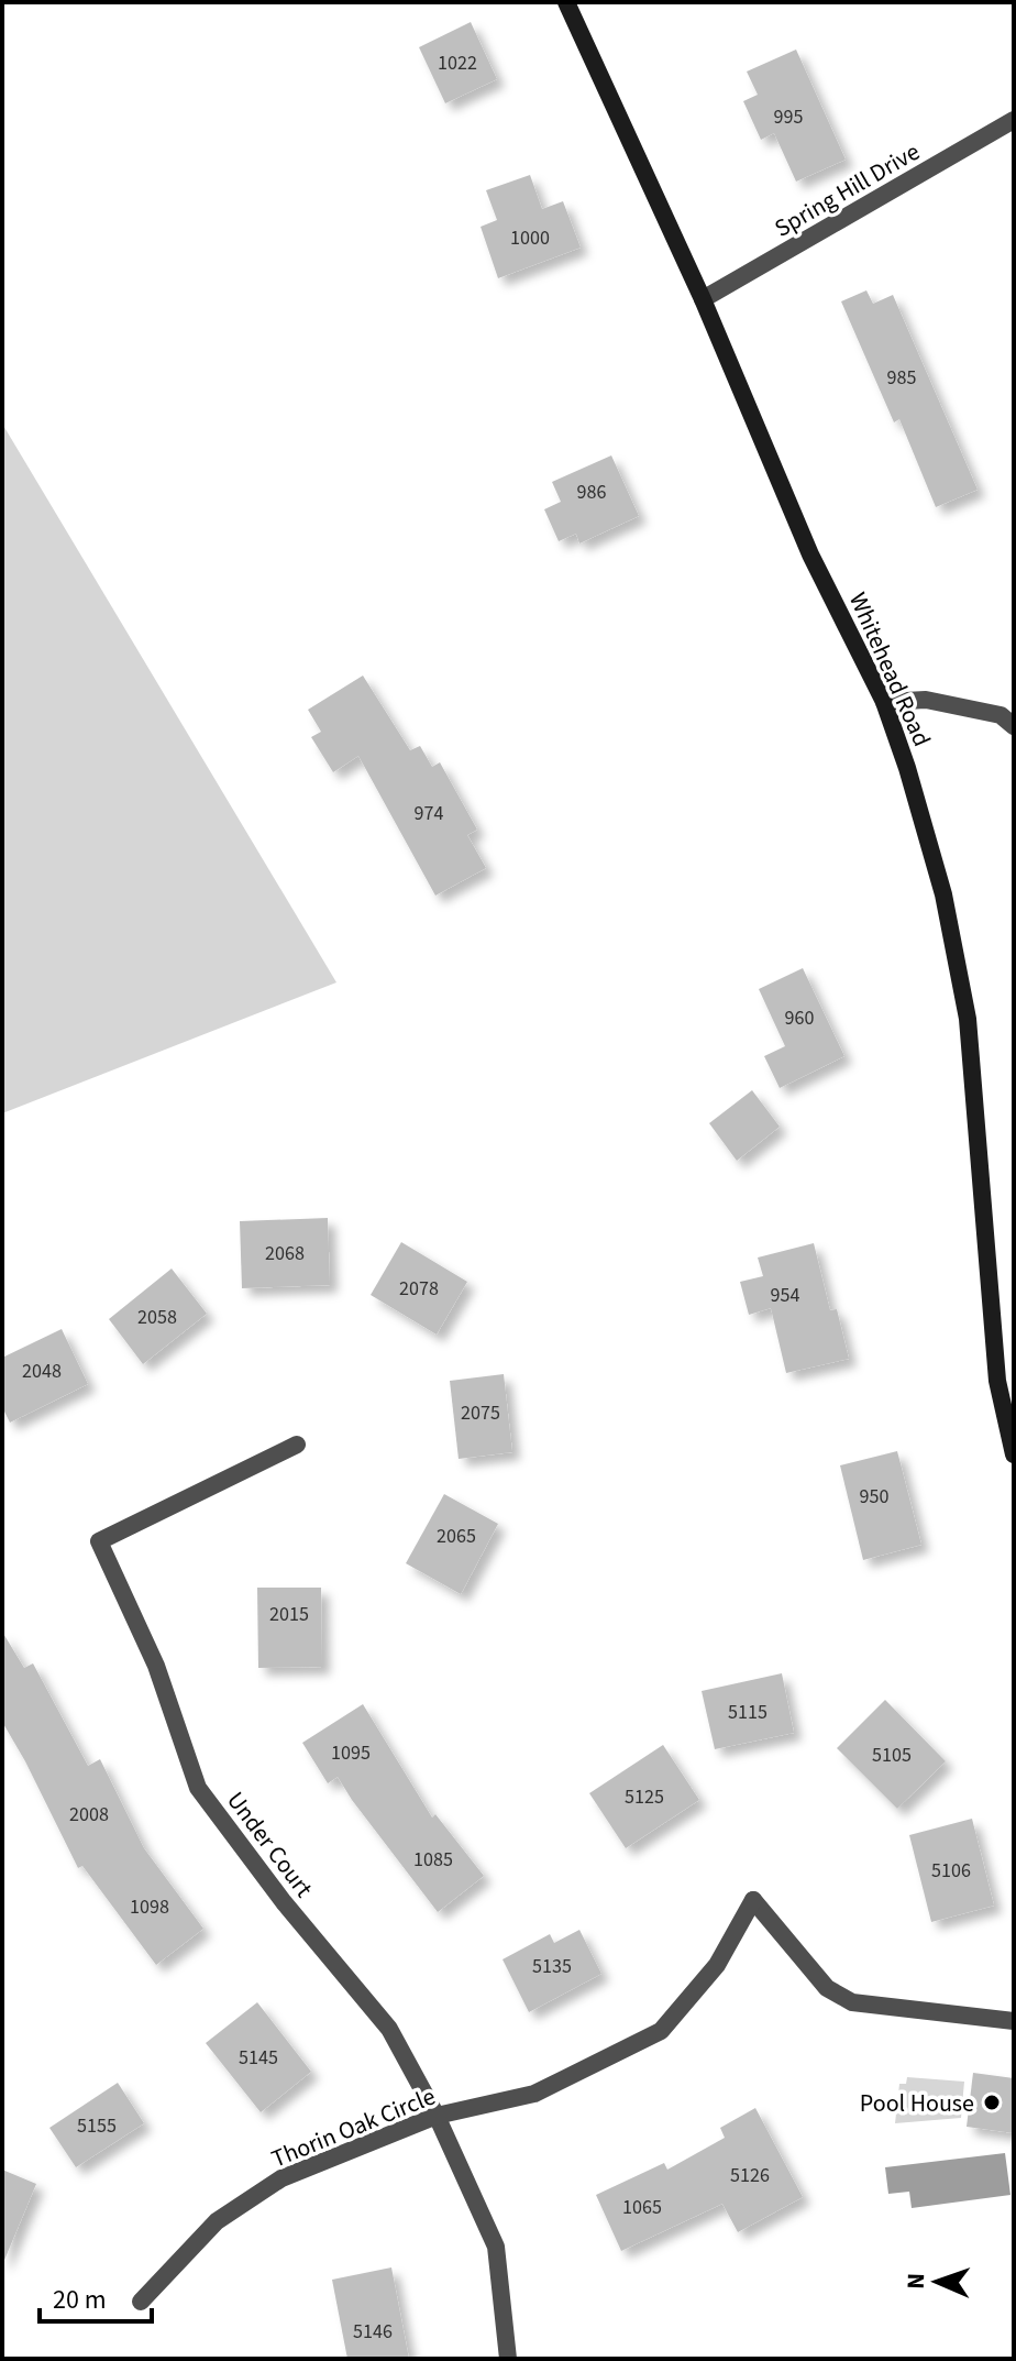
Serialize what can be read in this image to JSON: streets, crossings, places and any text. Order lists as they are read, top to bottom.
{
  "streets": {
    "street": [
      "Spring Hill Drive",
      "Whitehead Road",
      "Under Court",
      "Thorin Oak Circle"
    ]
  },
  "crossings": [
    ["Spring Hill Drive", "Whitehead Road"],
    ["Under Court", "Thorin Oak Circle"]
  ],
  "places": ["Pool House"],
  "house_numbers": [
    "1022",
    "995",
    "1000",
    "985",
    "986",
    "974",
    "960",
    "2068",
    "2078",
    "954",
    "2058",
    "2048",
    "2075",
    "950",
    "2065",
    "2015",
    "5115",
    "1095",
    "5105",
    "5125",
    "2008",
    "1085",
    "5106",
    "1098",
    "5135",
    "5145",
    "5155",
    "5126",
    "1065",
    "5146"
  ],
  "scale_bar": "20 m",
  "north": "left"
}
